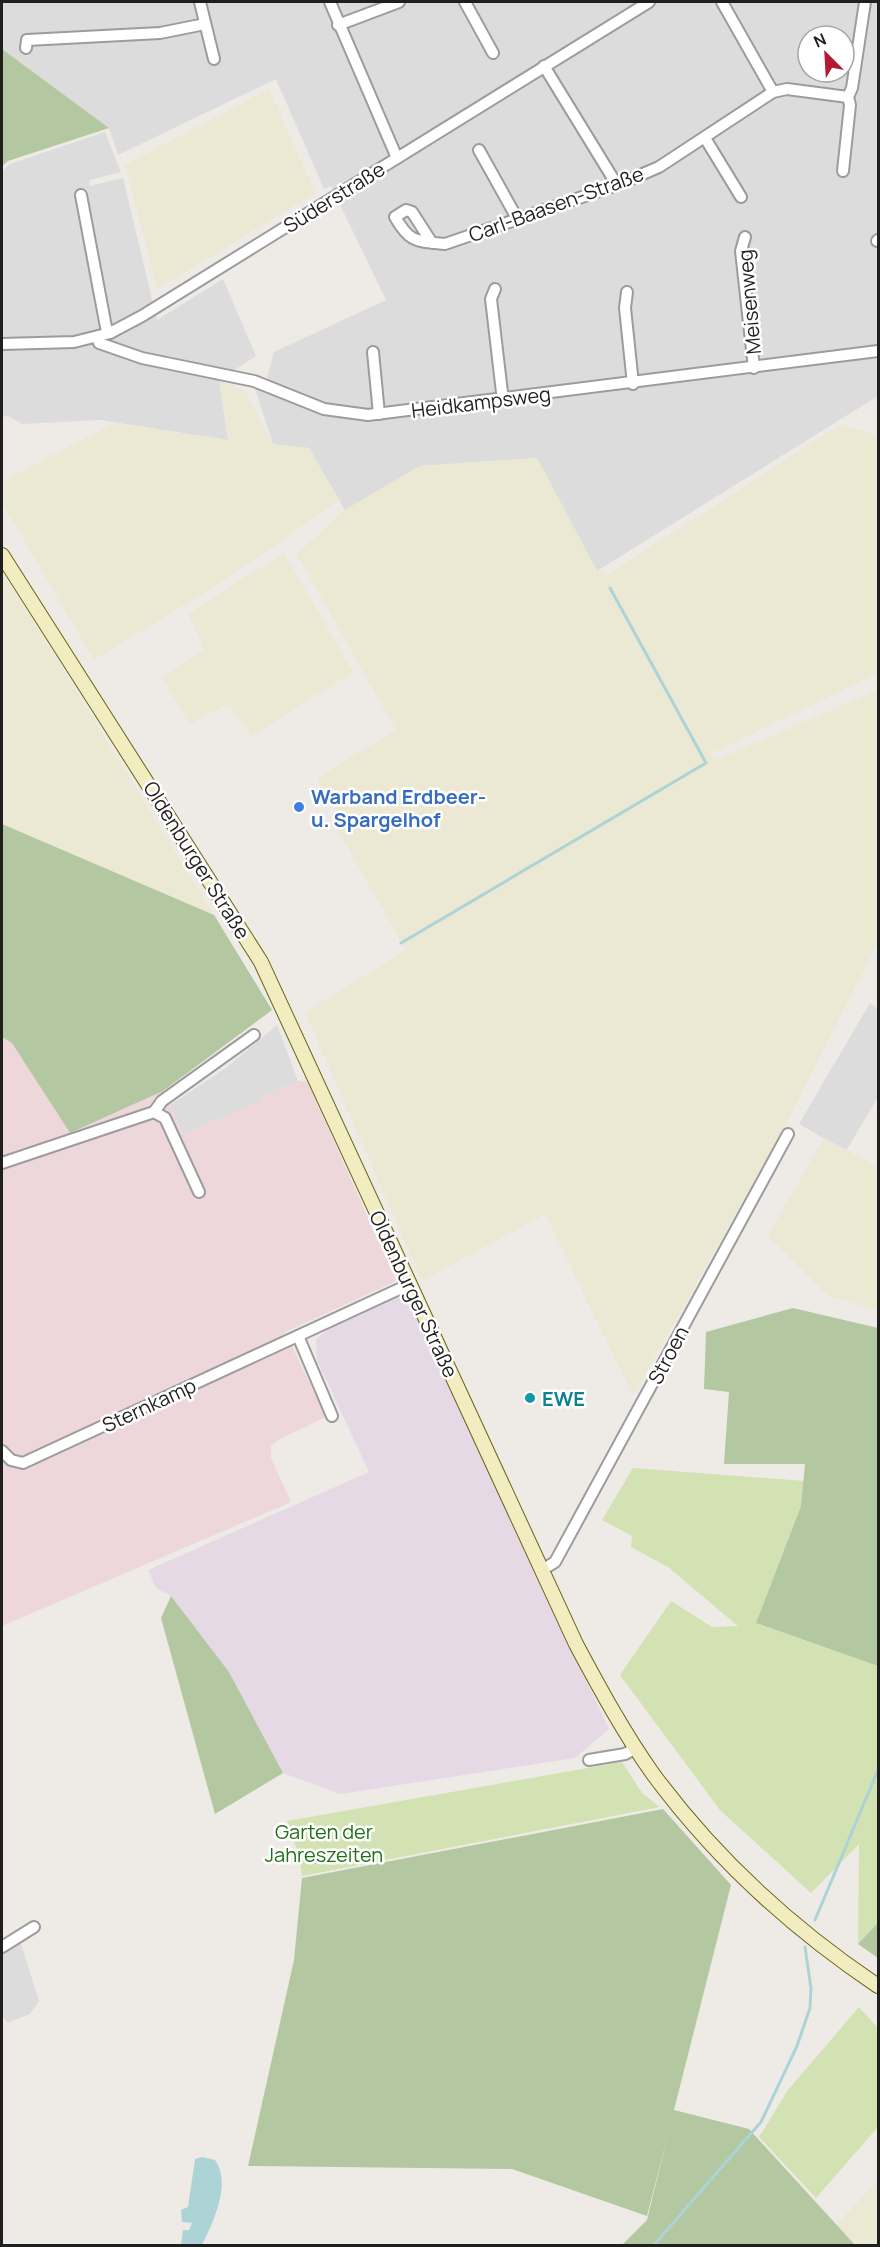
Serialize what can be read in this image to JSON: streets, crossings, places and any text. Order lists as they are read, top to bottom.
{
  "streets": {
    "main road": ["Oldenburger Straße"],
    "street": [
      "Süderstraße",
      "Carl-Baasen-Straße",
      "Meisenweg",
      "Heidkampsweg",
      "Stroen",
      "Sternkamp"
    ]
  },
  "crossings": [
    ["Süderstraße", "Heidkampsweg"],
    ["Meisenweg", "Heidkampsweg"],
    ["Oldenburger Straße", "Stroen"],
    ["Oldenburger Straße", "Sternkamp"]
  ],
  "parks": ["Garten der Jahreszeiten"],
  "places": ["Warband Erdbeer- u. Spargelhof", "EWE"],
  "north": "top left"
}
